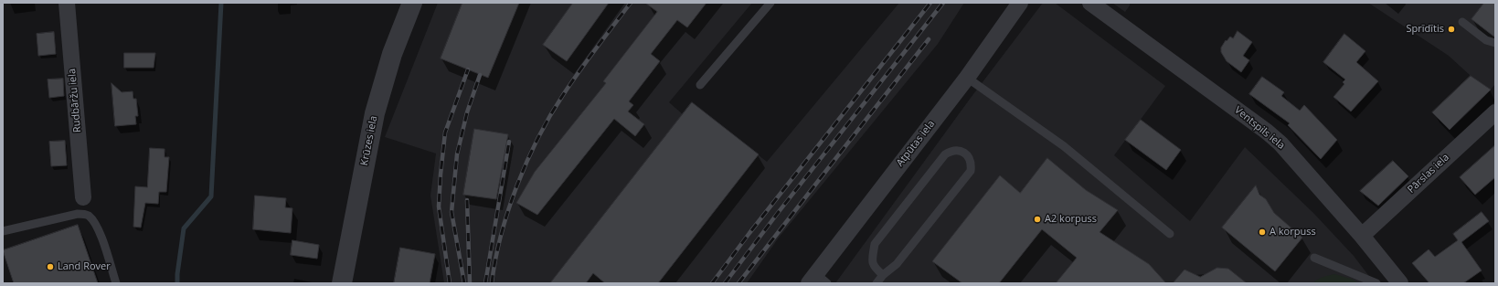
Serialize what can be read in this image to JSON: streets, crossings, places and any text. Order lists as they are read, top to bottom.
{
  "streets": {
    "street": [
      "Rudbāržu iela",
      "Ventspils iela",
      "Krūzes iela",
      "Atpūtas iela",
      "Pārslas iela"
    ]
  },
  "crossings": [
    ["Ventspils iela", "Pārslas iela"]
  ],
  "places": [
    "Sprīdītis",
    "A2 korpuss",
    "A korpuss",
    "Land Rover"
  ]
}
